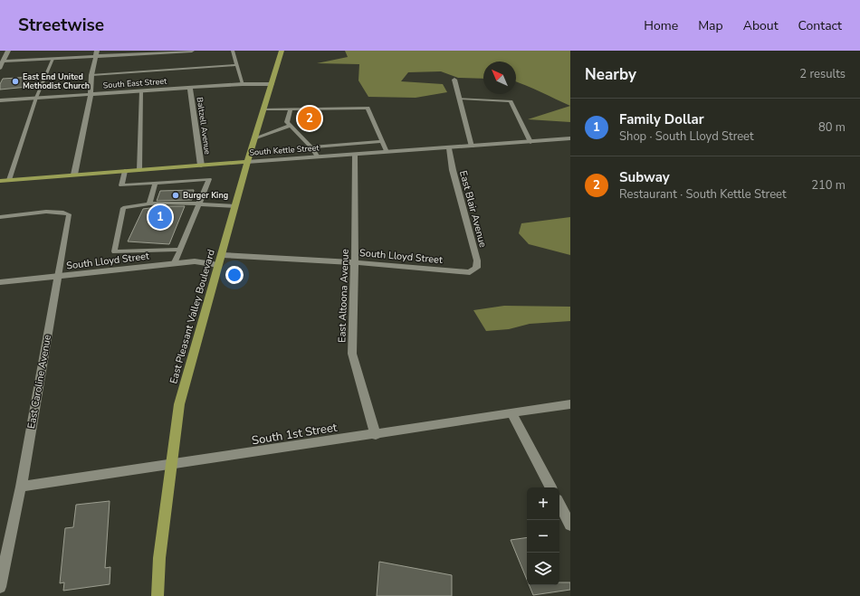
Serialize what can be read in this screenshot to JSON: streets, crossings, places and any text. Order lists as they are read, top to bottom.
{
  "streets": {
    "main road": ["South Kettle Street", "East Pleasant Valley Boulevard"],
    "street": [
      "South East Street",
      "Baltzell Avenue",
      "East Blair Avenue",
      "South Lloyd Street",
      "East Altoona Avenue",
      "East Caroline Avenue",
      "South 1st Street"
    ]
  },
  "crossings": [
    ["South East Street", "Baltzell Avenue"],
    ["South East Street", "East Pleasant Valley Boulevard"],
    ["Baltzell Avenue", "South Kettle Street"],
    ["South Kettle Street", "East Blair Avenue"],
    ["South Kettle Street", "East Altoona Avenue"],
    ["South Kettle Street", "East Pleasant Valley Boulevard"],
    ["East Blair Avenue", "South Lloyd Street"],
    ["South Lloyd Street", "East Altoona Avenue"],
    ["South Lloyd Street", "East Pleasant Valley Boulevard"],
    ["South Lloyd Street", "East Caroline Avenue"],
    ["East Altoona Avenue", "South 1st Street"],
    ["East Pleasant Valley Boulevard", "South 1st Street"],
    ["East Caroline Avenue", "South 1st Street"]
  ],
  "places": ["East End United Methodist Church", "Burger King"],
  "north": "top left",
  "page": {
    "header": "Streetwise",
    "nav": [
      "Home",
      "Map",
      "About",
      "Contact"
    ],
    "heading": ["Nearby", "2 results"],
    "list": [
      {
        "mark": "1",
        "name": "Family Dollar",
        "note": "Shop · South Lloyd Street",
        "value": "80 m"
      },
      {
        "mark": "2",
        "name": "Subway",
        "note": "Restaurant · South Kettle Street",
        "value": "210 m"
      }
    ],
    "pins": ["2", "1"],
    "map_buttons": ["+", "−"]
  }
}
